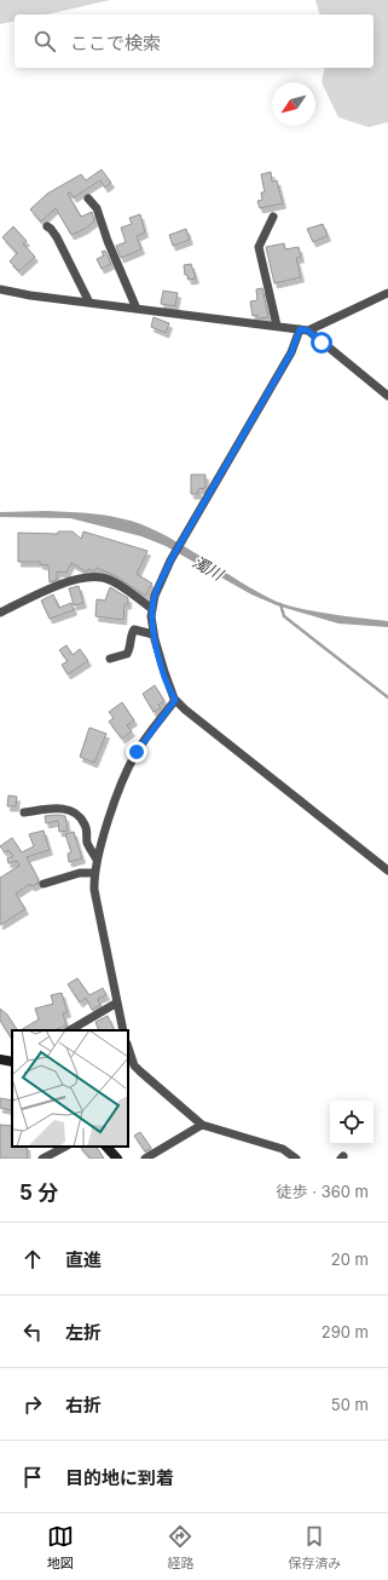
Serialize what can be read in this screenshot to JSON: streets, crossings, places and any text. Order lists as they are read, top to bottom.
{
  "water": ["濁川"],
  "north": "bottom left",
  "page": {
    "search": "ここで検索",
    "heading": ["5 分", "徒歩 · 360 m"],
    "list": [
      ["直進", "20 m"],
      ["左折", "290 m"],
      ["右折", "50 m"],
      "目的地に到着"
    ],
    "nav": ["地図", "経路", "保存済み"]
  }
}
